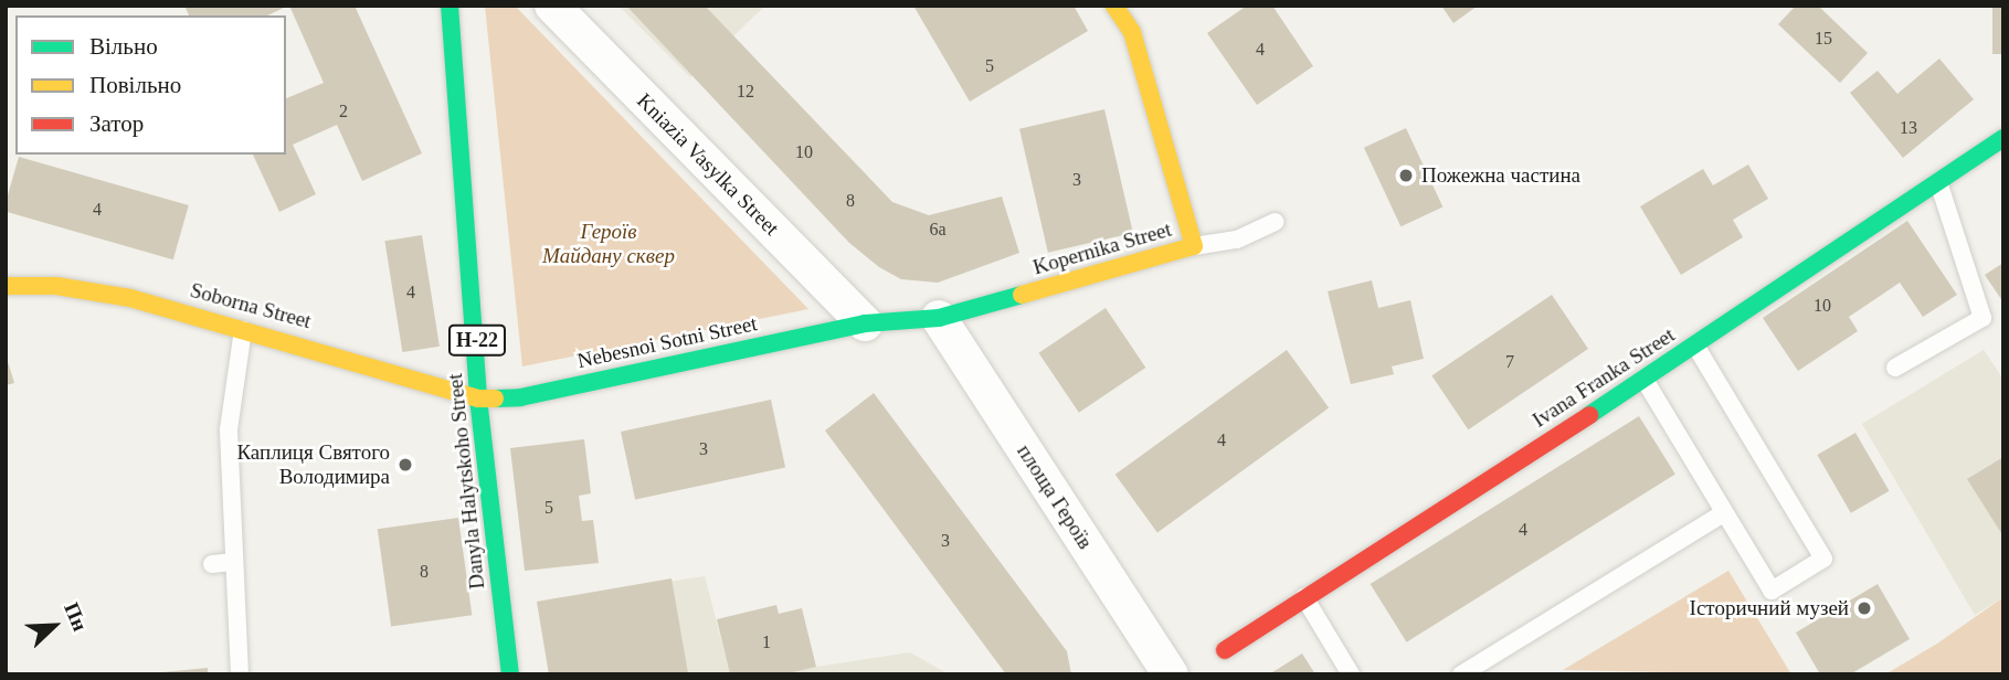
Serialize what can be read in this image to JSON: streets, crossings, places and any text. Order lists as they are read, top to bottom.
{
  "streets": {
    "street": [
      "Kniazia Vasylka Street",
      "Kopernika Street",
      "Soborna Street",
      "Н-22",
      "Nebesnoi Sotni Street",
      "Ivana Franka Street",
      "Danyla Halytskoho Street",
      "площа Героїв"
    ]
  },
  "crossings": [
    ["Kniazia Vasylka Street", "Kopernika Street"],
    ["Kniazia Vasylka Street", "Nebesnoi Sotni Street"],
    ["Kopernika Street", "Nebesnoi Sotni Street"],
    ["Kopernika Street", "площа Героїв"],
    ["Soborna Street", "Nebesnoi Sotni Street"],
    ["Soborna Street", "Danyla Halytskoho Street"],
    ["Nebesnoi Sotni Street", "Danyla Halytskoho Street"]
  ],
  "parks": ["Героїв Майдану сквер"],
  "places": ["Пожежна частина", "Каплиця Святого Володимира", "Історичний музей"],
  "house_numbers": [
    "15",
    "4",
    "5",
    "12",
    "2",
    "13",
    "10",
    "3",
    "8",
    "4",
    "6а",
    "4",
    "10",
    "7",
    "4",
    "3",
    "5",
    "4",
    "3",
    "8",
    "1"
  ],
  "legend": ["Вільно", "Повільно", "Затор"],
  "north": "top right"
}
